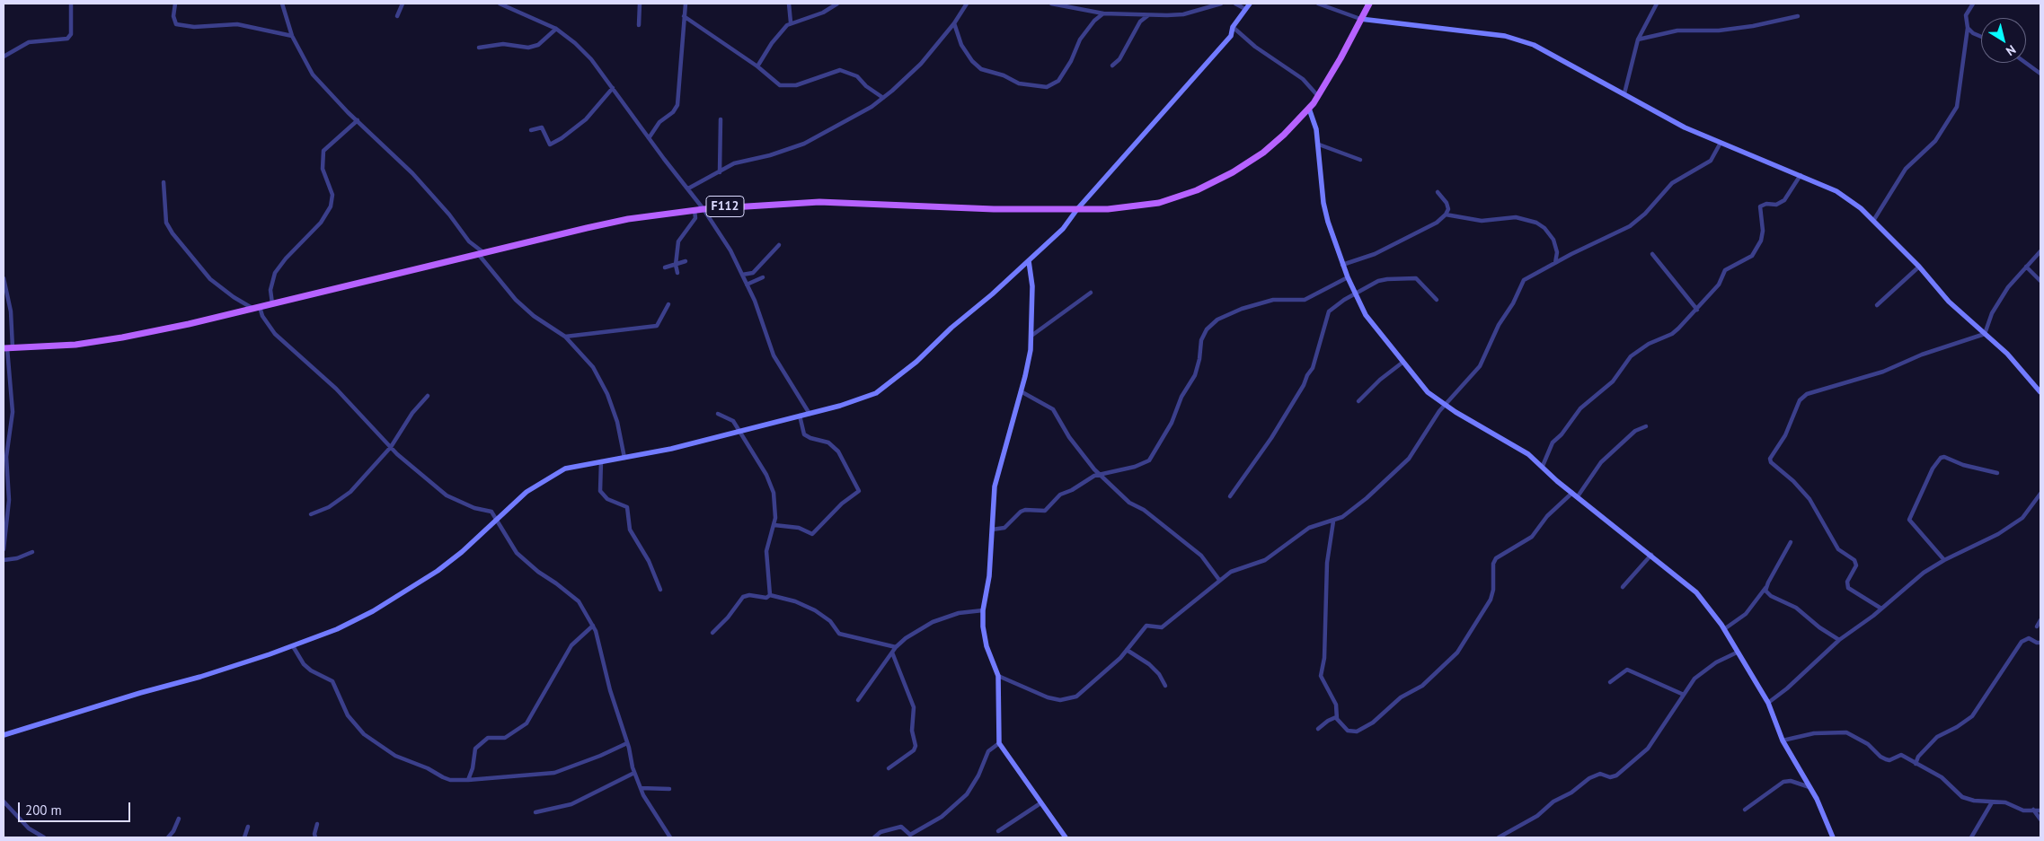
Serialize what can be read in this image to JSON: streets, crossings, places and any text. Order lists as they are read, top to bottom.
{
  "streets": {
    "main road": ["F112"]
  },
  "scale_bar": "200 m",
  "north": "bottom right"
}
